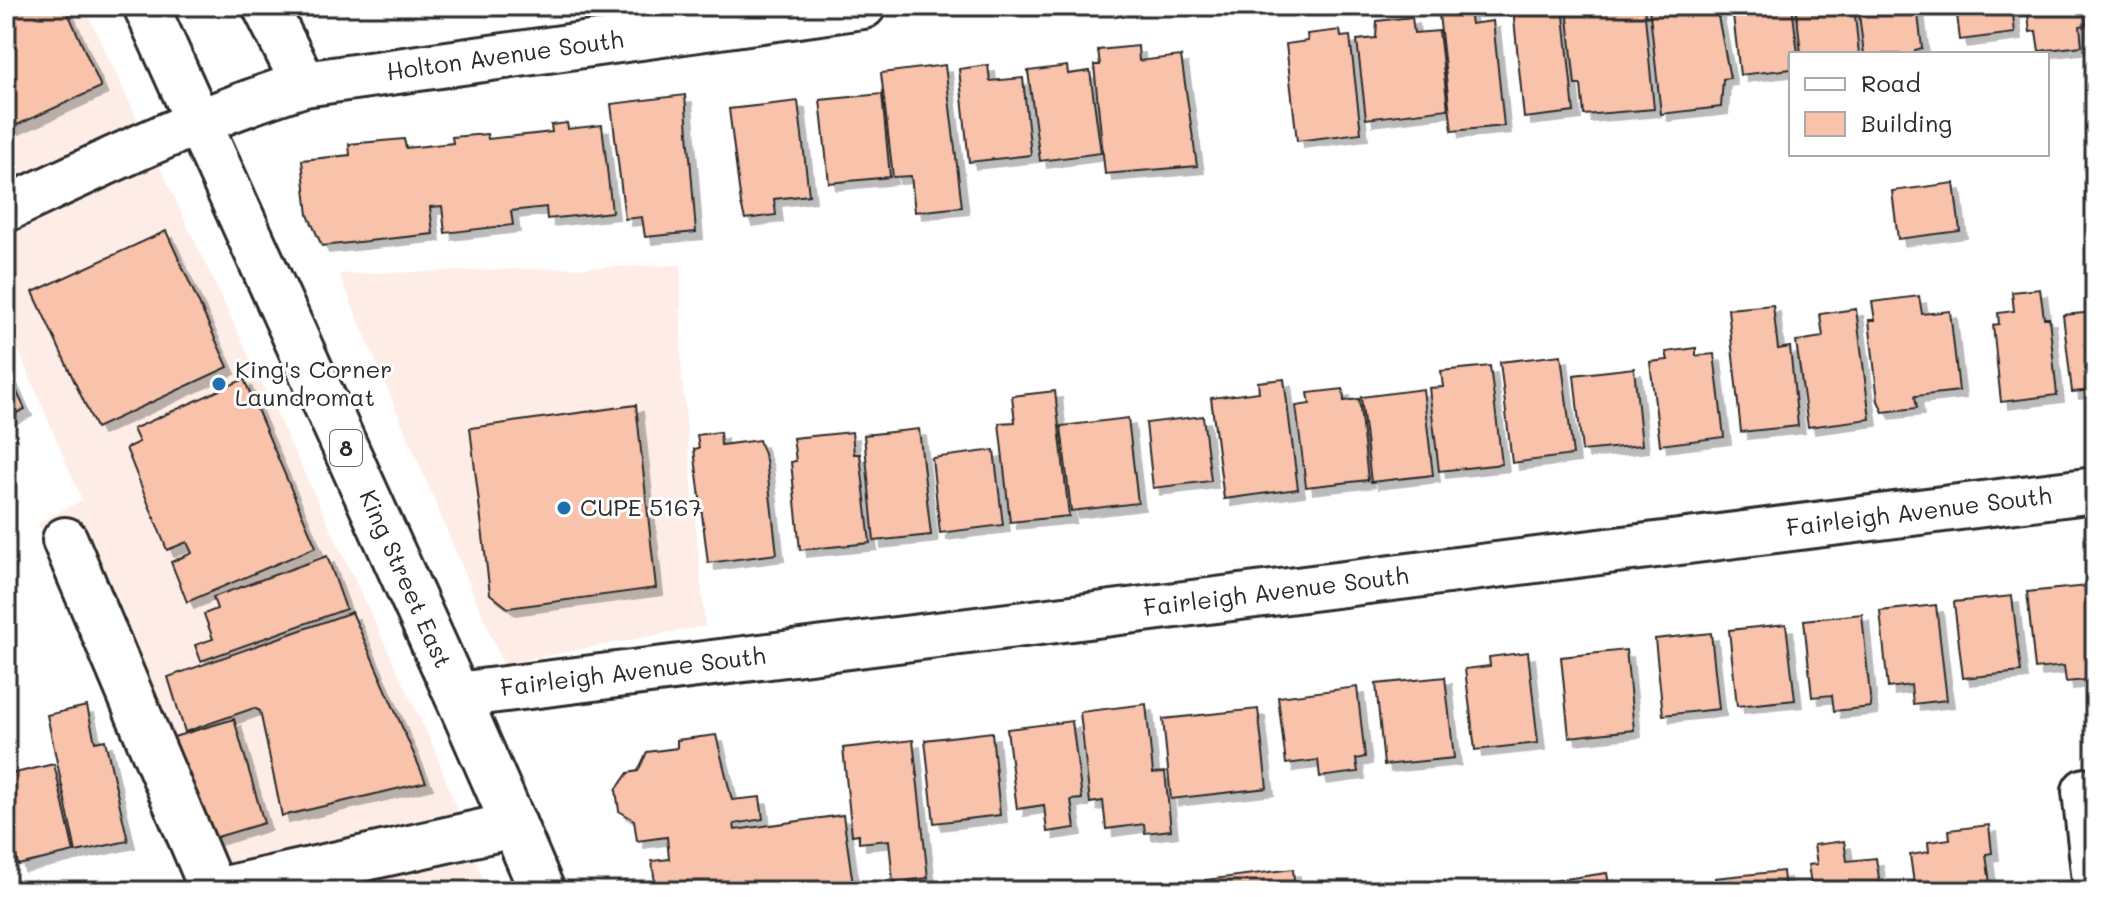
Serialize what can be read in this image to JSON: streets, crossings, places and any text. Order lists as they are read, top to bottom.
{
  "streets": {
    "street": [
      "Holton Avenue South",
      "8",
      "Fairleigh Avenue South",
      "King Street East"
    ]
  },
  "crossings": [
    ["Holton Avenue South", "King Street East"],
    ["Fairleigh Avenue South", "King Street East"]
  ],
  "places": ["King's Corner Laundromat", "CUPE 5167"],
  "legend": ["Road", "Building"]
}
